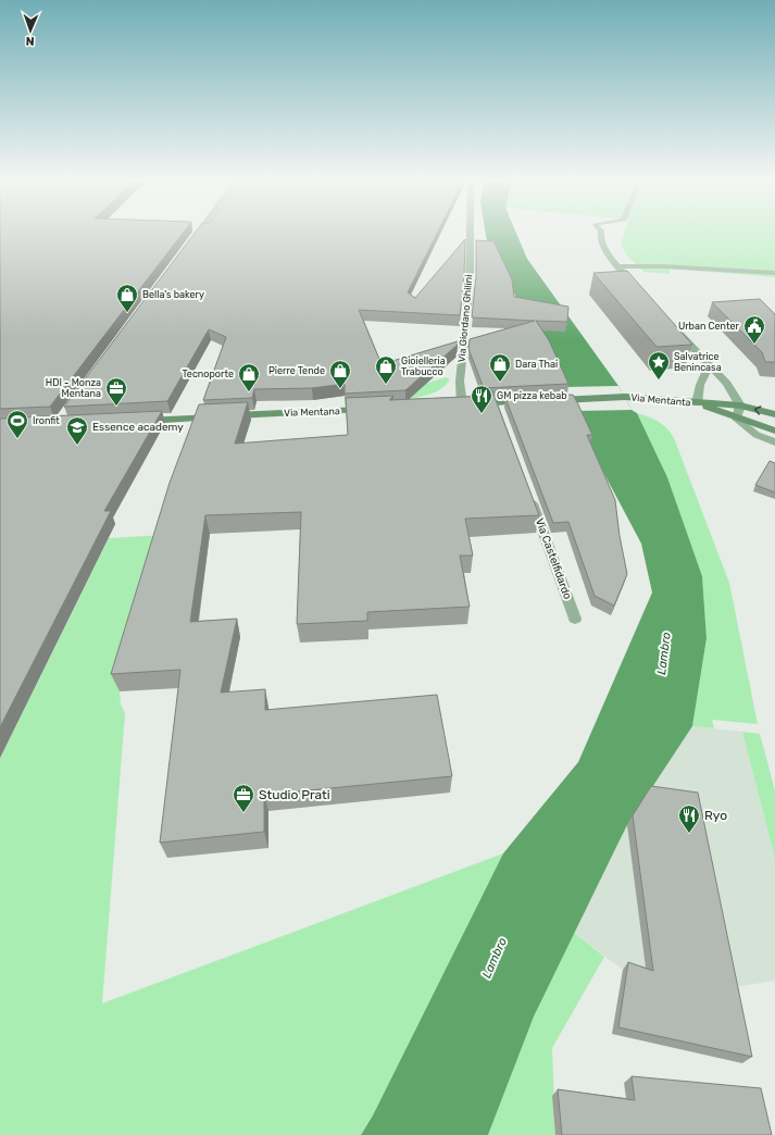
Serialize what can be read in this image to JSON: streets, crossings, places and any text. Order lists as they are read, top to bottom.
{
  "streets": {
    "street": [
      "Via Giordano Ghilini",
      "Via Mentanta",
      "Via Mentana",
      "Via Castelfidardo"
    ]
  },
  "water": ["Lambro"],
  "places": {
    "shop": [
      "Bella's bakery",
      "Dara Thai",
      "Gioielleria Trabucco",
      "Pierre Tende",
      "Tecnoporte"
    ],
    "public building": ["Urban Center"],
    "place": ["Salvatrice Benincasa"],
    "office": ["HDI - Monza Mentana", "Studio Prati"],
    "restaurant": ["GM pizza kebab", "Ryo"],
    "sports": ["Ironfit"],
    "school or university": ["Essence academy"]
  },
  "north": "bottom"
}
